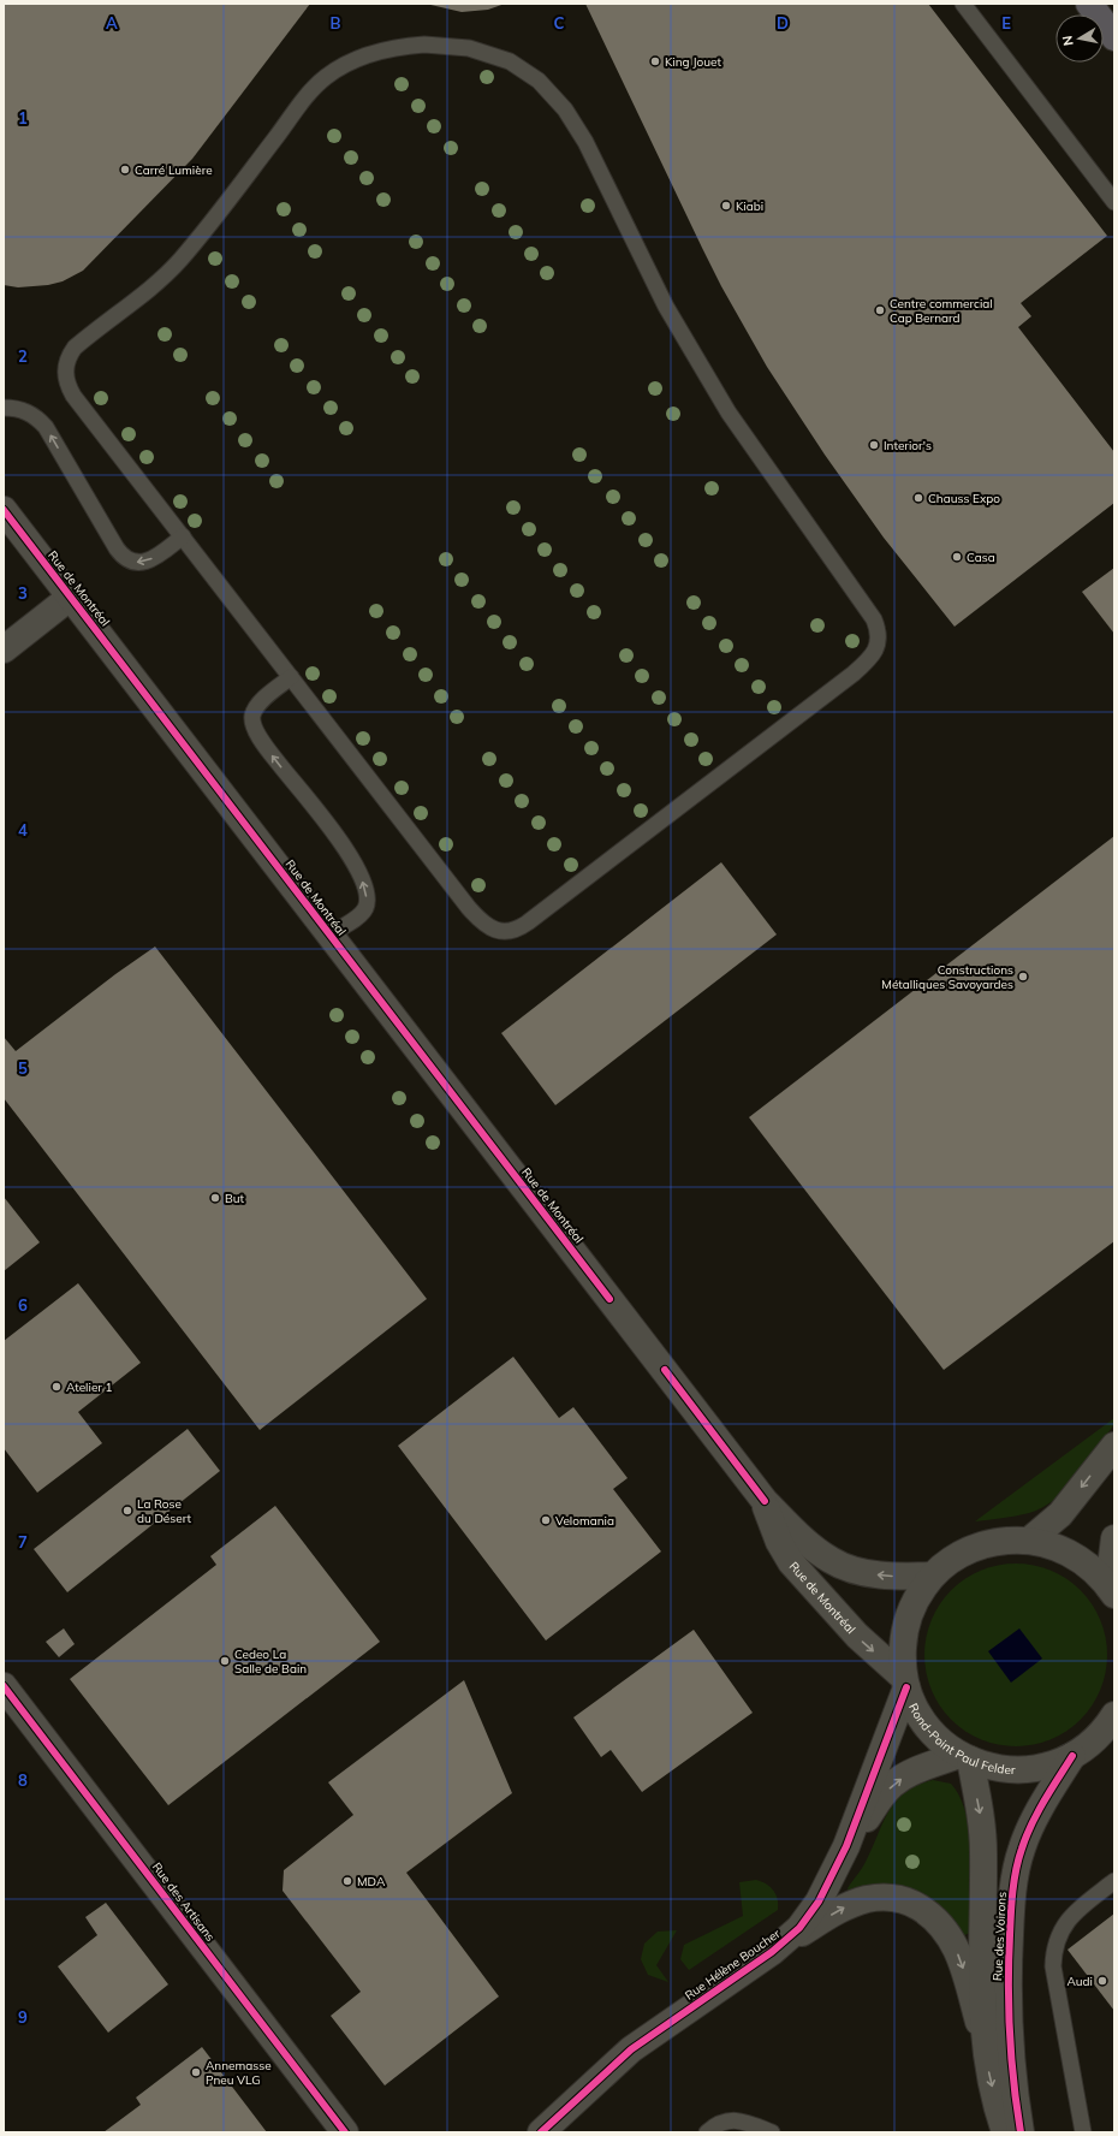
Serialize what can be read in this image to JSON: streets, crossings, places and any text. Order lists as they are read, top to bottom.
{
  "streets": {
    "street": [
      "Rue de Montréal",
      "Rond-Point Paul Felder",
      "Rue des Artisans",
      "Rue des Voirons",
      "Rue Hélène Boucher"
    ]
  },
  "crossings": [
    ["Rue de Montréal", "Rond-Point Paul Felder"],
    ["Rue de Montréal", "Rue Hélène Boucher"],
    ["Rond-Point Paul Felder", "Rue des Voirons"],
    ["Rond-Point Paul Felder", "Rue Hélène Boucher"],
    ["Rue des Voirons", "Rue Hélène Boucher"]
  ],
  "places": [
    "King Jouet",
    "Carré Lumière",
    "Kiabi",
    "Centre commercial Cap Bernard",
    "Interior's",
    "Chauss Expo",
    "Casa",
    "Constructions Métalliques Savoyardes",
    "But",
    "Atelier 1",
    "La Rose du Désert",
    "Velomania",
    "Cedeo La Salle de Bain",
    "MDA",
    "Audi",
    "Annemasse Pneu VLG"
  ],
  "north": "left",
  "grid": {
    "columns": [
      "A",
      "B",
      "C",
      "D",
      "E"
    ],
    "rows": [
      "1",
      "2",
      "3",
      "4",
      "5",
      "6",
      "7",
      "8",
      "9"
    ]
  }
}
